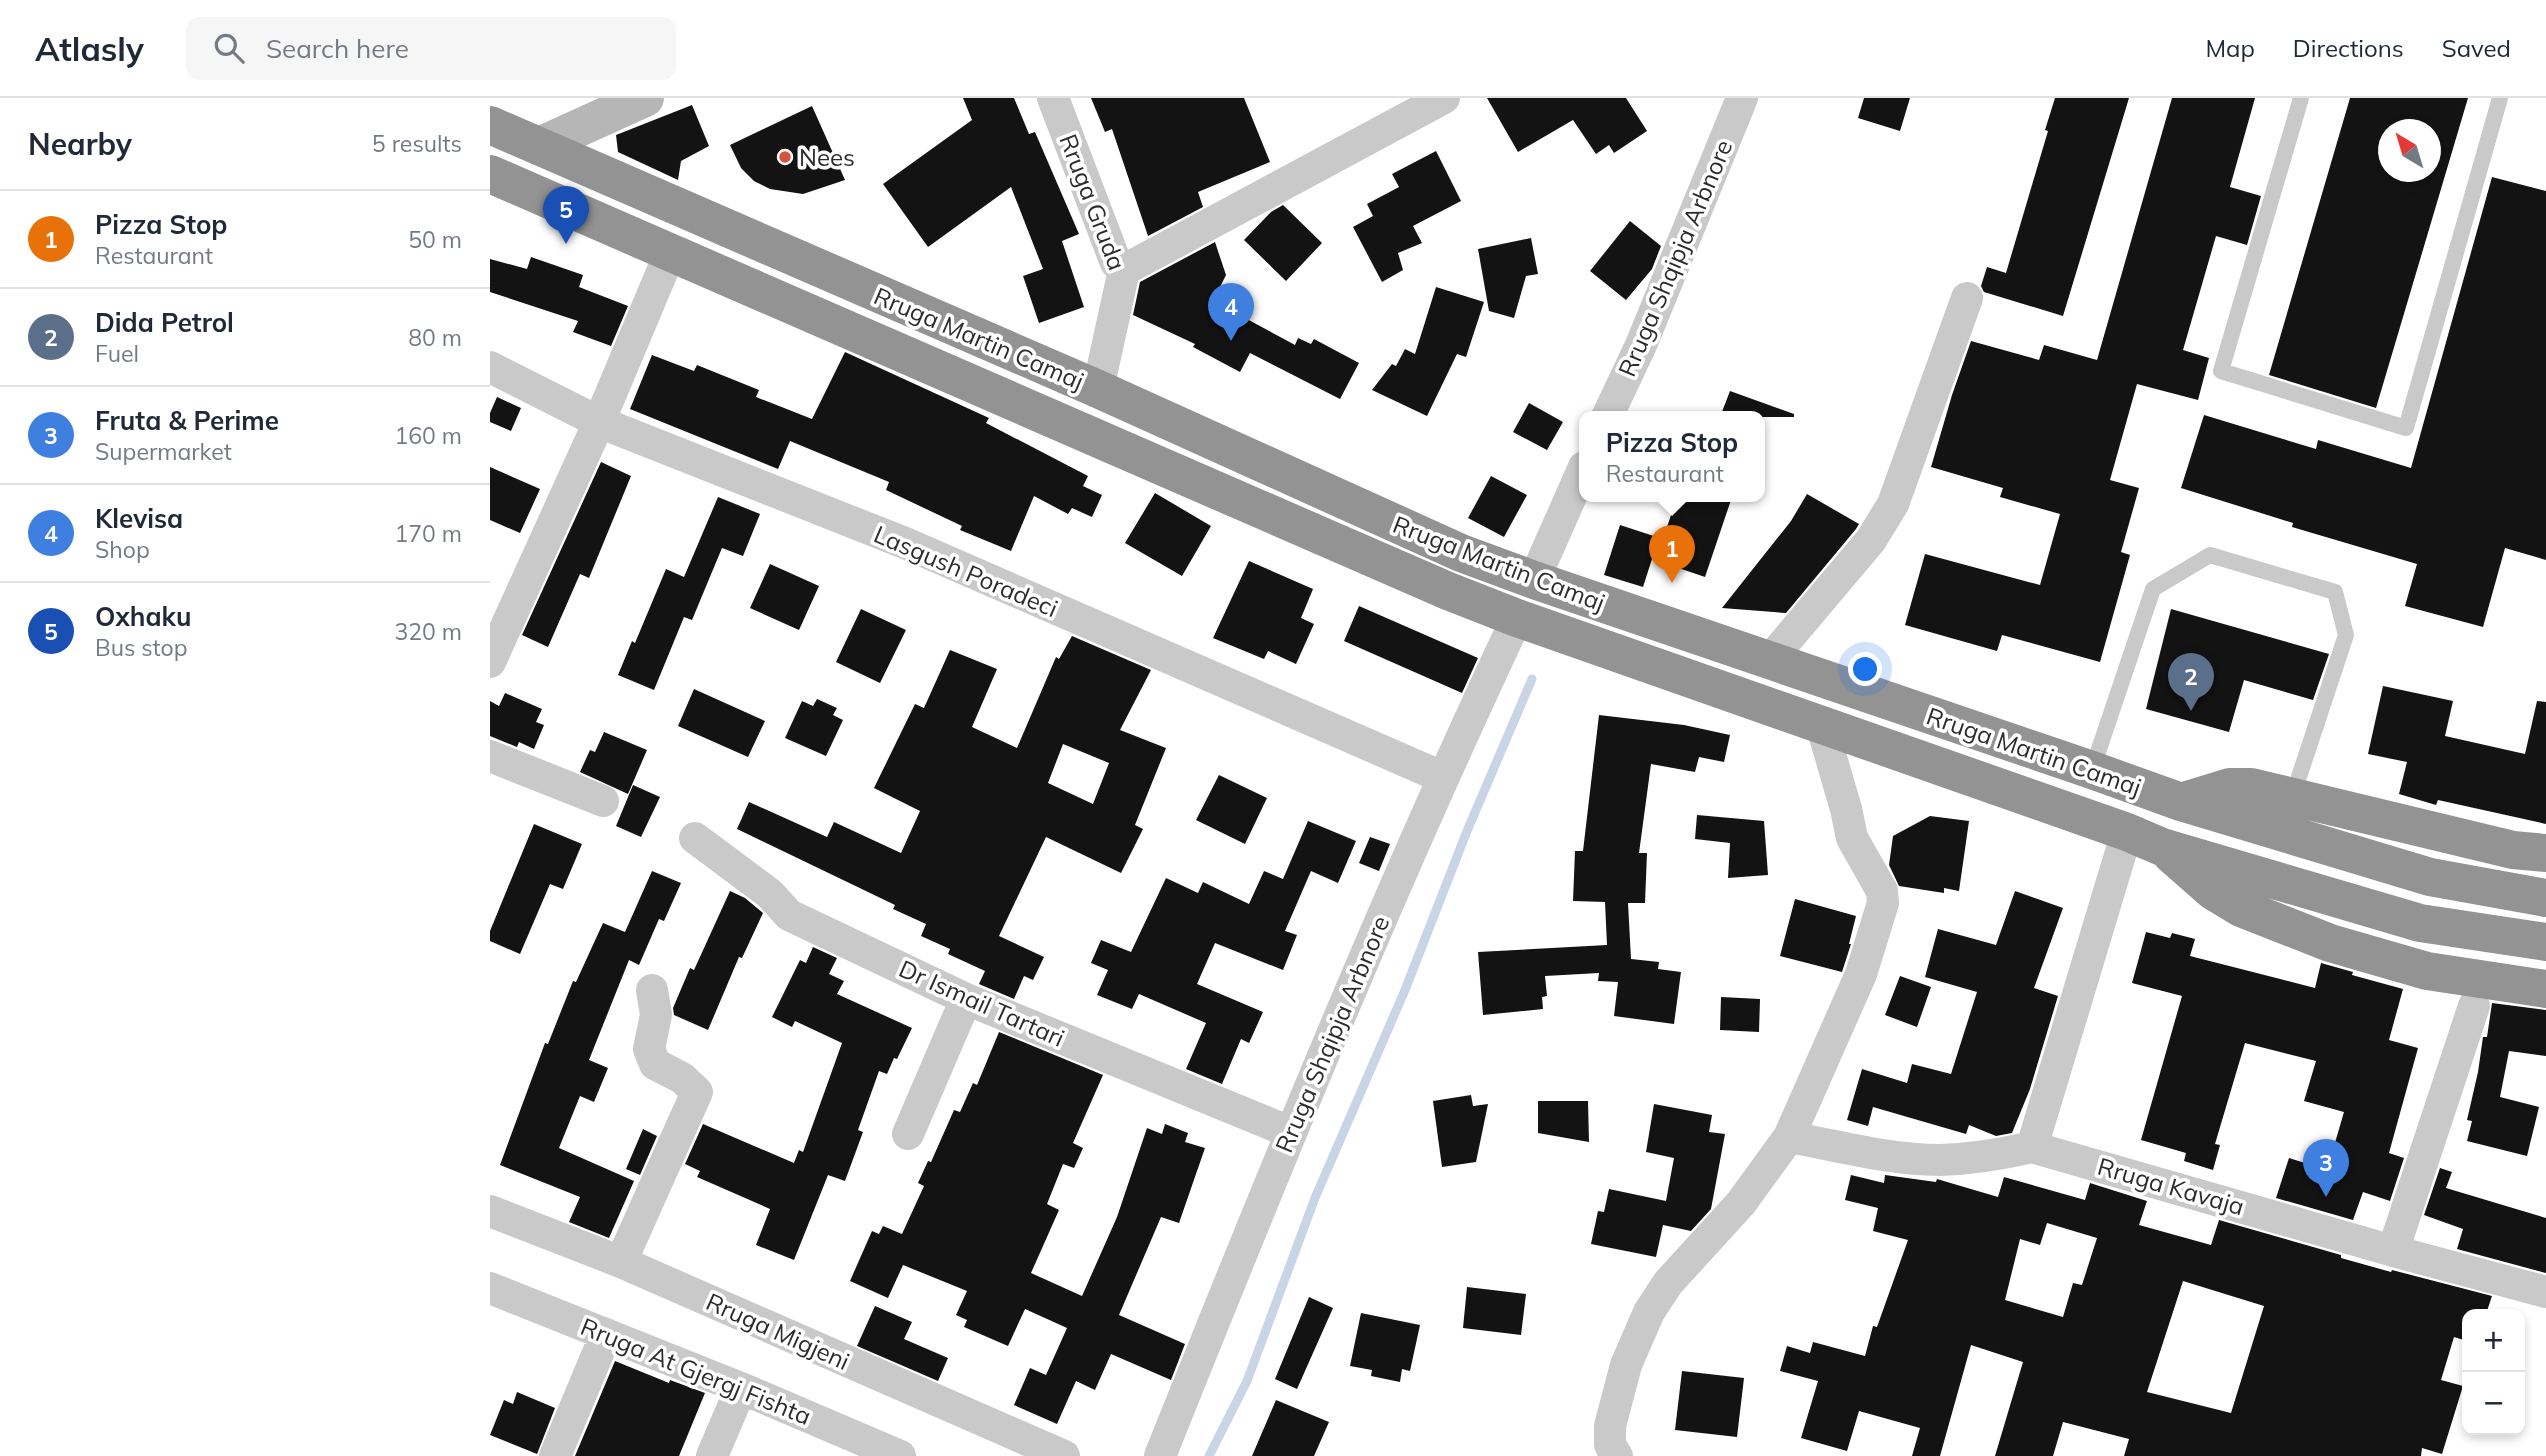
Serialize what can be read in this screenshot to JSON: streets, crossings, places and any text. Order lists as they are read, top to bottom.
{
  "streets": {
    "highway": ["Rruga Martin Camaj"],
    "street": [
      "Rruga Gruda",
      "Rruga Shqipja Arbnore",
      "Lasgush Poradeci",
      "Dr Ismail Tartari",
      "Rruga Kavaja",
      "Rruga Migjeni",
      "Rruga At Gjergj Fishta"
    ]
  },
  "crossings": [
    ["Rruga Gruda", "Rruga Martin Camaj"],
    ["Rruga Shqipja Arbnore", "Rruga Martin Camaj"],
    ["Rruga Shqipja Arbnore", "Lasgush Poradeci"],
    ["Rruga Shqipja Arbnore", "Dr Ismail Tartari"]
  ],
  "places": ["Nees"],
  "north": "top left",
  "page": {
    "header": "Atlasly",
    "search": "Search here",
    "nav": ["Map", "Directions", "Saved"],
    "heading": ["Nearby", "5 results"],
    "pins": [
      "5",
      "4",
      "1",
      "2",
      "3"
    ],
    "list": [
      {
        "mark": "1",
        "name": "Pizza Stop",
        "note": "Restaurant",
        "value": "50 m"
      },
      {
        "mark": "2",
        "name": "Dida Petrol",
        "note": "Fuel",
        "value": "80 m"
      },
      {
        "mark": "3",
        "name": "Fruta & Perime",
        "note": "Supermarket",
        "value": "160 m"
      },
      {
        "mark": "4",
        "name": "Klevisa",
        "note": "Shop",
        "value": "170 m"
      },
      {
        "mark": "5",
        "name": "Oxhaku",
        "note": "Bus stop",
        "value": "320 m"
      }
    ],
    "popup": ["Pizza Stop", "Restaurant"],
    "map_buttons": ["+", "−"]
  }
}
